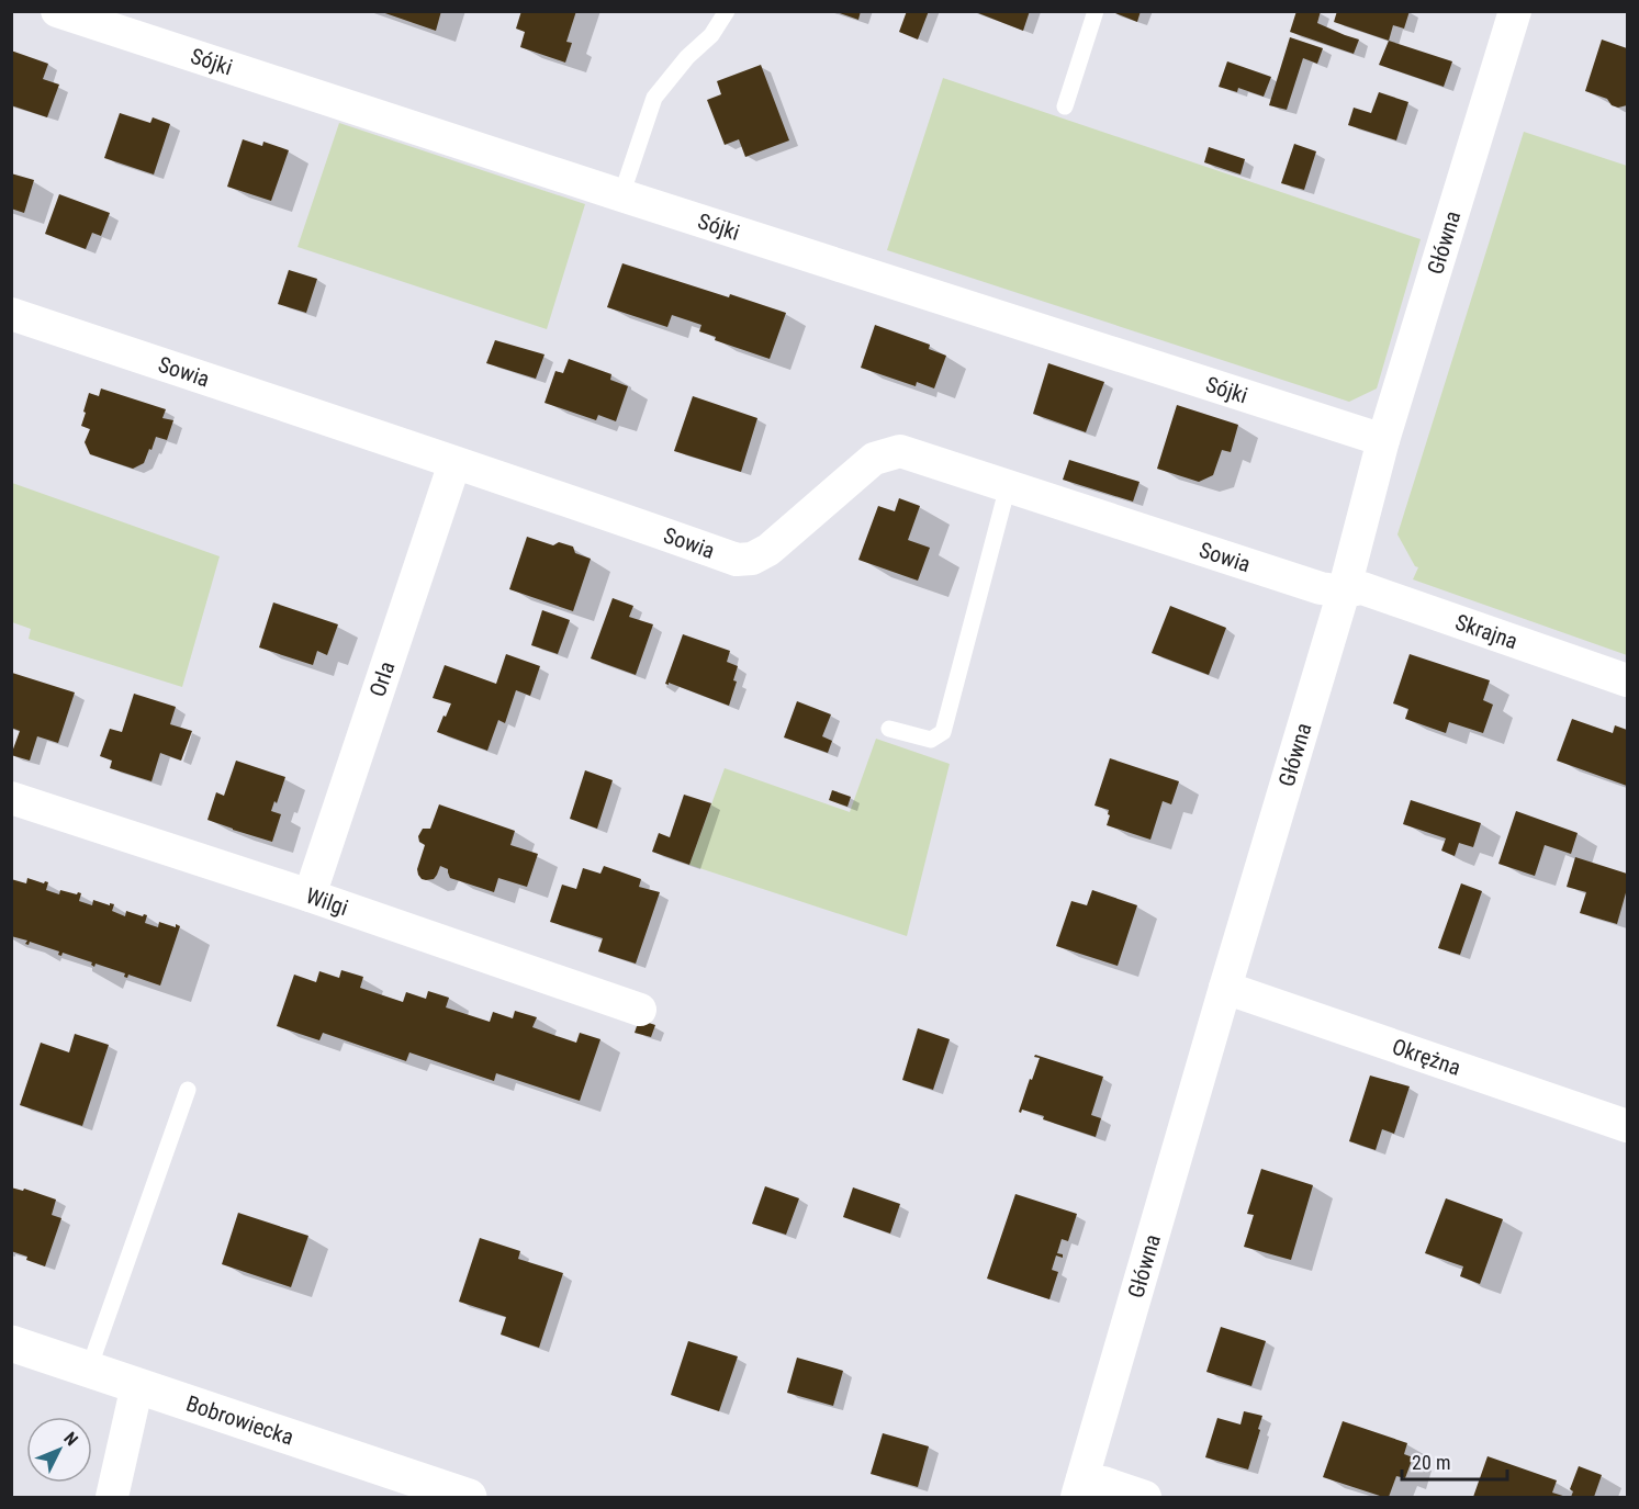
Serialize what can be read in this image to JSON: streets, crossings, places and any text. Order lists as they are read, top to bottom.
{
  "streets": {
    "street": [
      "Sójki",
      "Główna",
      "Sowia",
      "Skrajna",
      "Orla",
      "Wilgi",
      "Okrężna",
      "Bobrowiecka"
    ]
  },
  "crossings": [
    ["Sójki", "Główna"],
    ["Główna", "Sowia"],
    ["Główna", "Skrajna"],
    ["Główna", "Okrężna"],
    ["Sowia", "Skrajna"],
    ["Sowia", "Orla"],
    ["Orla", "Wilgi"]
  ],
  "scale_bar": "20 m",
  "north": "top right"
}
